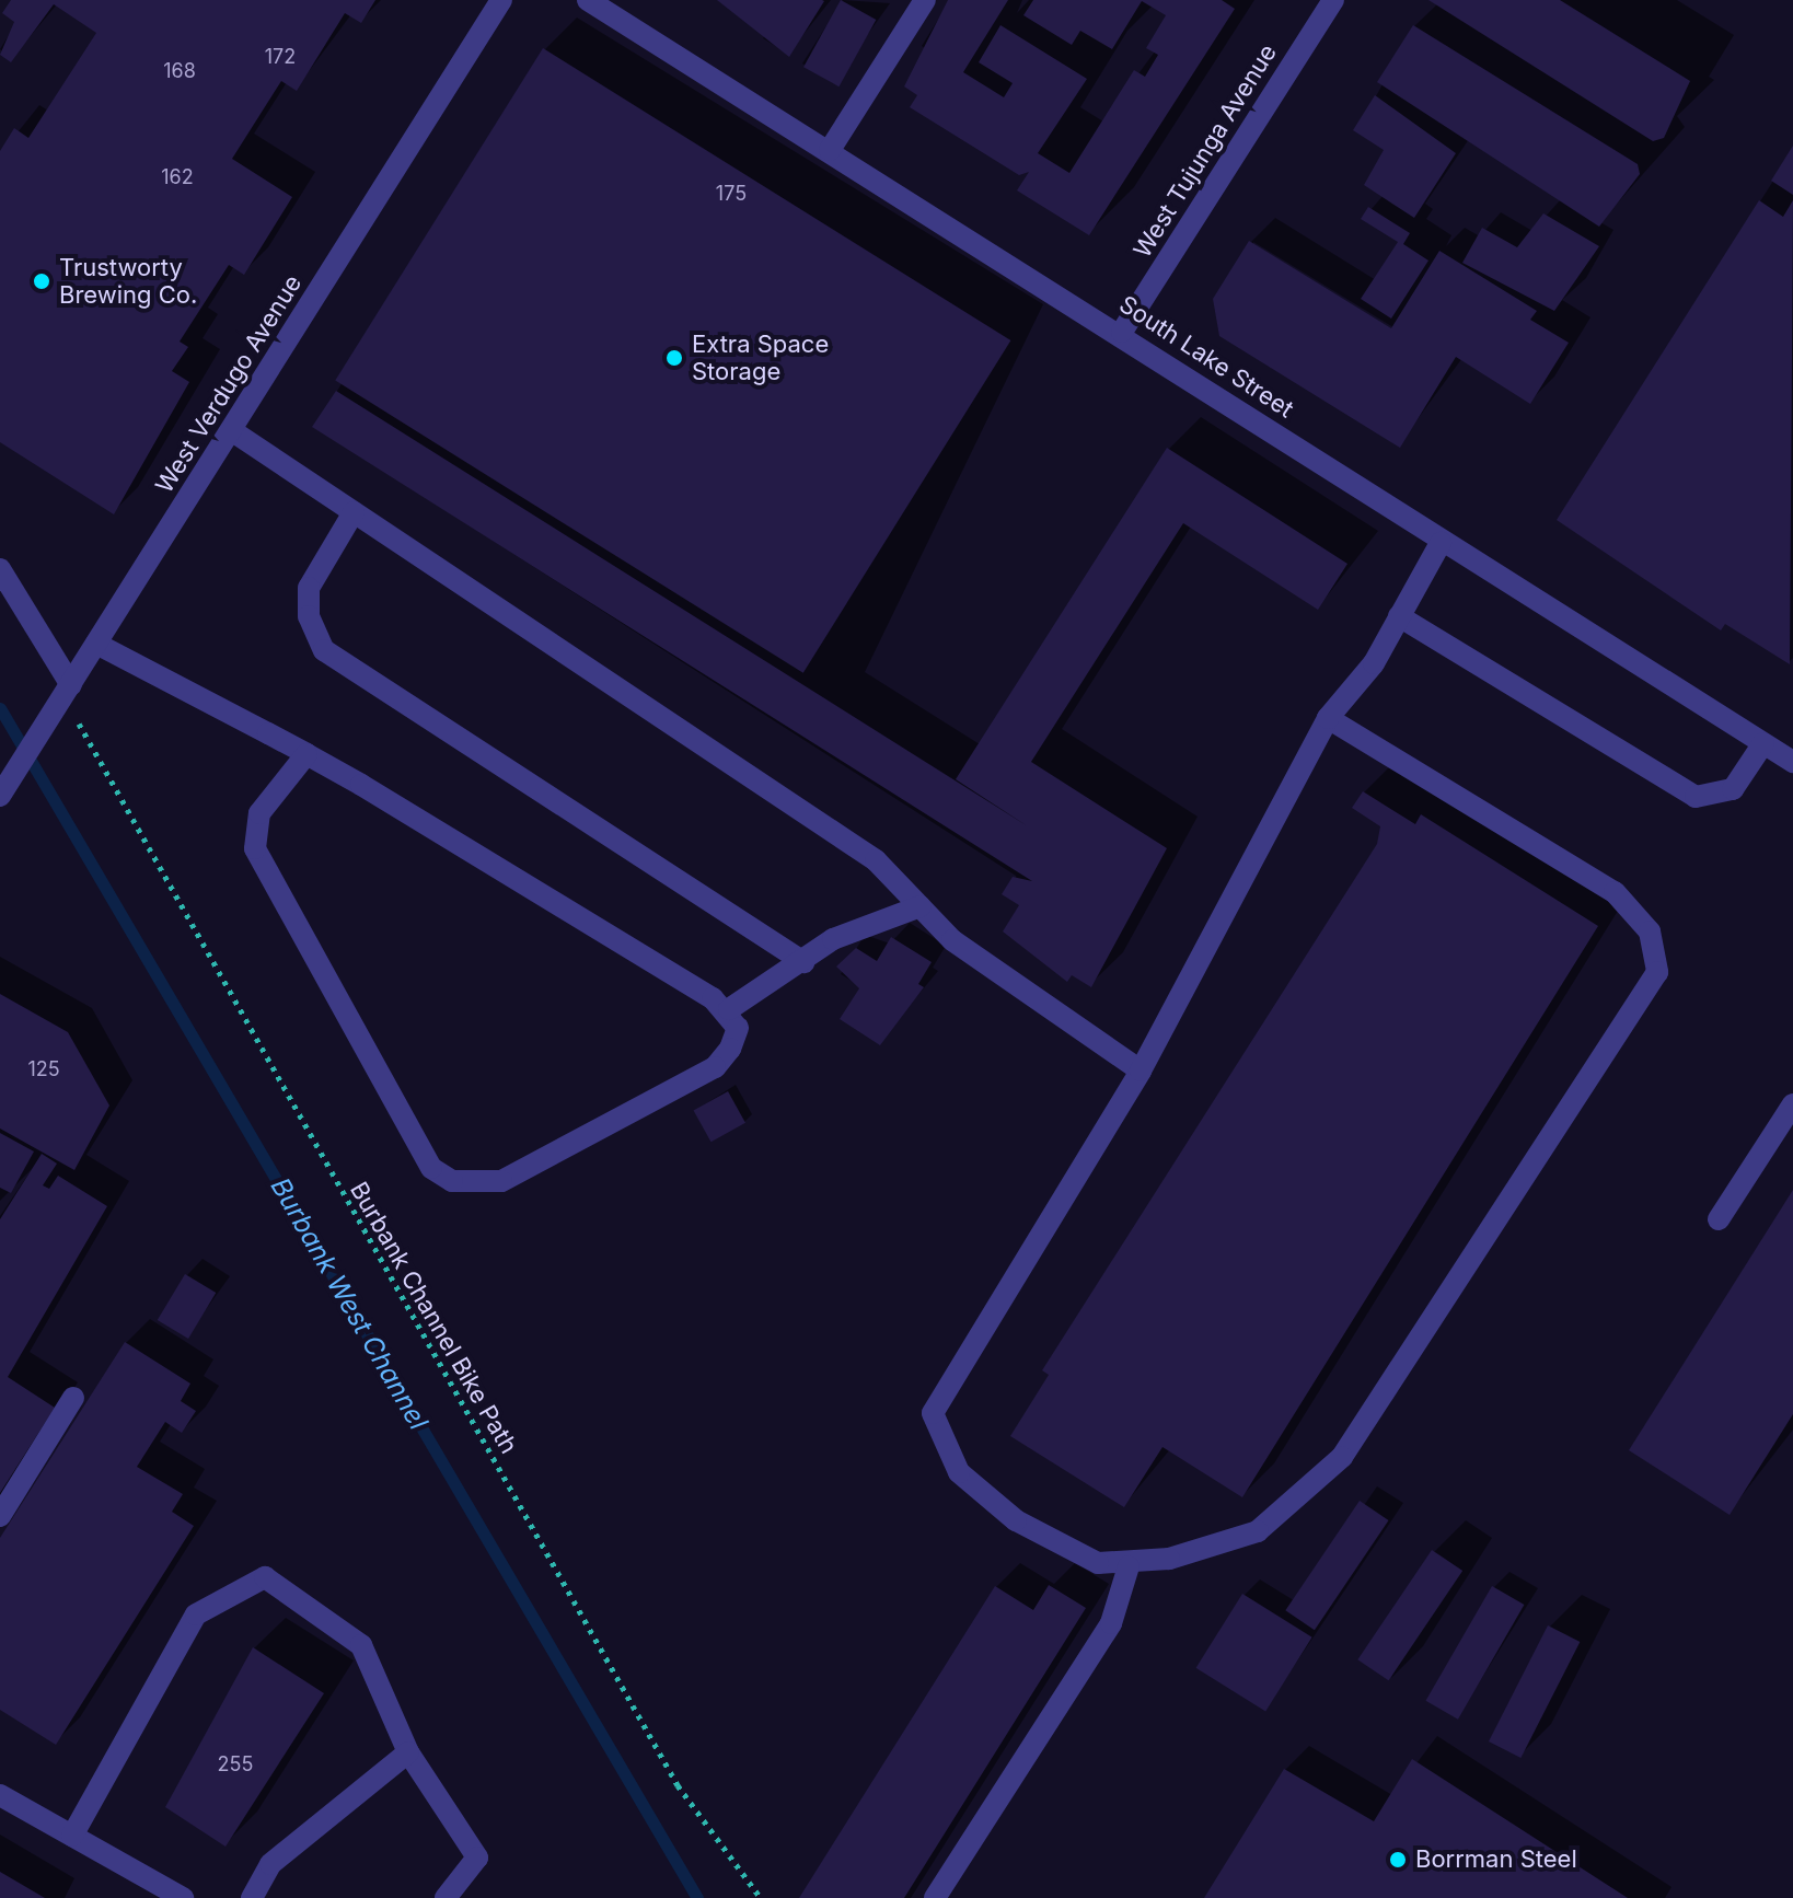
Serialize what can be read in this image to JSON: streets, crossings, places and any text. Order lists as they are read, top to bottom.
{
  "streets": {
    "street": ["West Tujunga Avenue", "South Lake Street", "West Verdugo Avenue"],
    "path": ["Burbank Channel Bike Path"]
  },
  "crossings": [
    ["West Tujunga Avenue", "South Lake Street"]
  ],
  "water": ["Burbank West Channel"],
  "places": ["Trustworty Brewing Co.", "Extra Space Storage", "Borrman Steel"],
  "house_numbers": [
    "172",
    "168",
    "162",
    "175",
    "125",
    "255"
  ]
}
